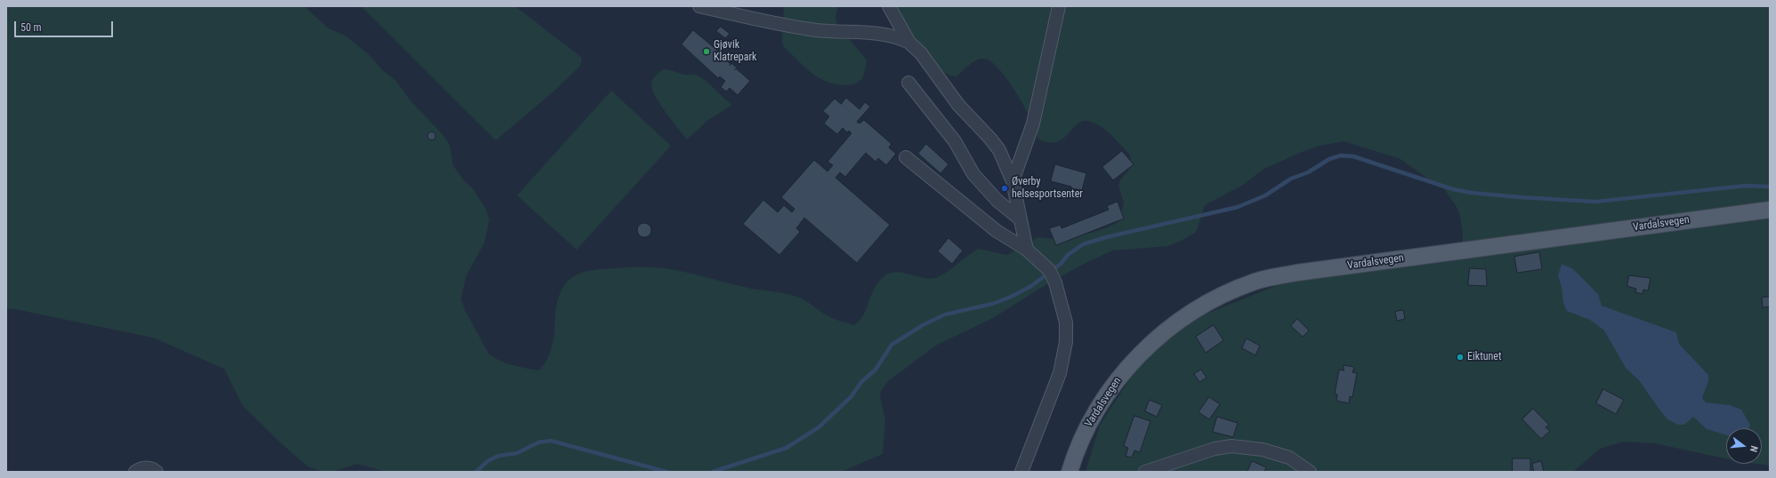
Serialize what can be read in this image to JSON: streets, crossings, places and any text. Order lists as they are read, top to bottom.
{
  "streets": {
    "main road": ["Vardalsvegen"]
  },
  "places": ["Gjøvik Klatrepark", "Øverby helsesportsenter", "Eiktunet"],
  "scale_bar": "50 m",
  "north": "right"
}
